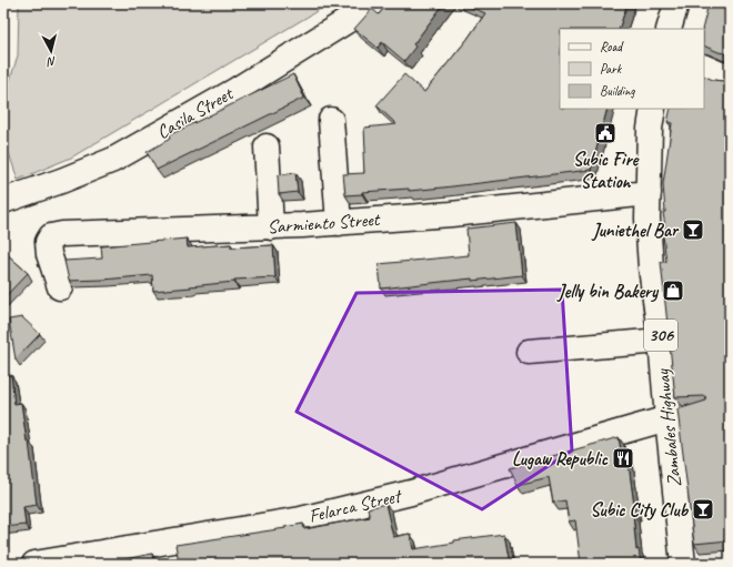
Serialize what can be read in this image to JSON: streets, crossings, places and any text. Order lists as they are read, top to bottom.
{
  "streets": {
    "street": [
      "Casila Street",
      "Sarmiento Street",
      "306",
      "Zambales Highway",
      "Felarca Street"
    ]
  },
  "crossings": [
    ["Sarmiento Street", "Zambales Highway"],
    ["Zambales Highway", "Felarca Street"]
  ],
  "places": {
    "public building": ["Subic Fire Station"],
    "bar": ["Juniethel Bar", "Subic City Club"],
    "shop": ["Jelly bin Bakery"],
    "restaurant": ["Lugaw Republic"]
  },
  "legend": ["Road", "Park", "Building"],
  "north": "bottom"
}
